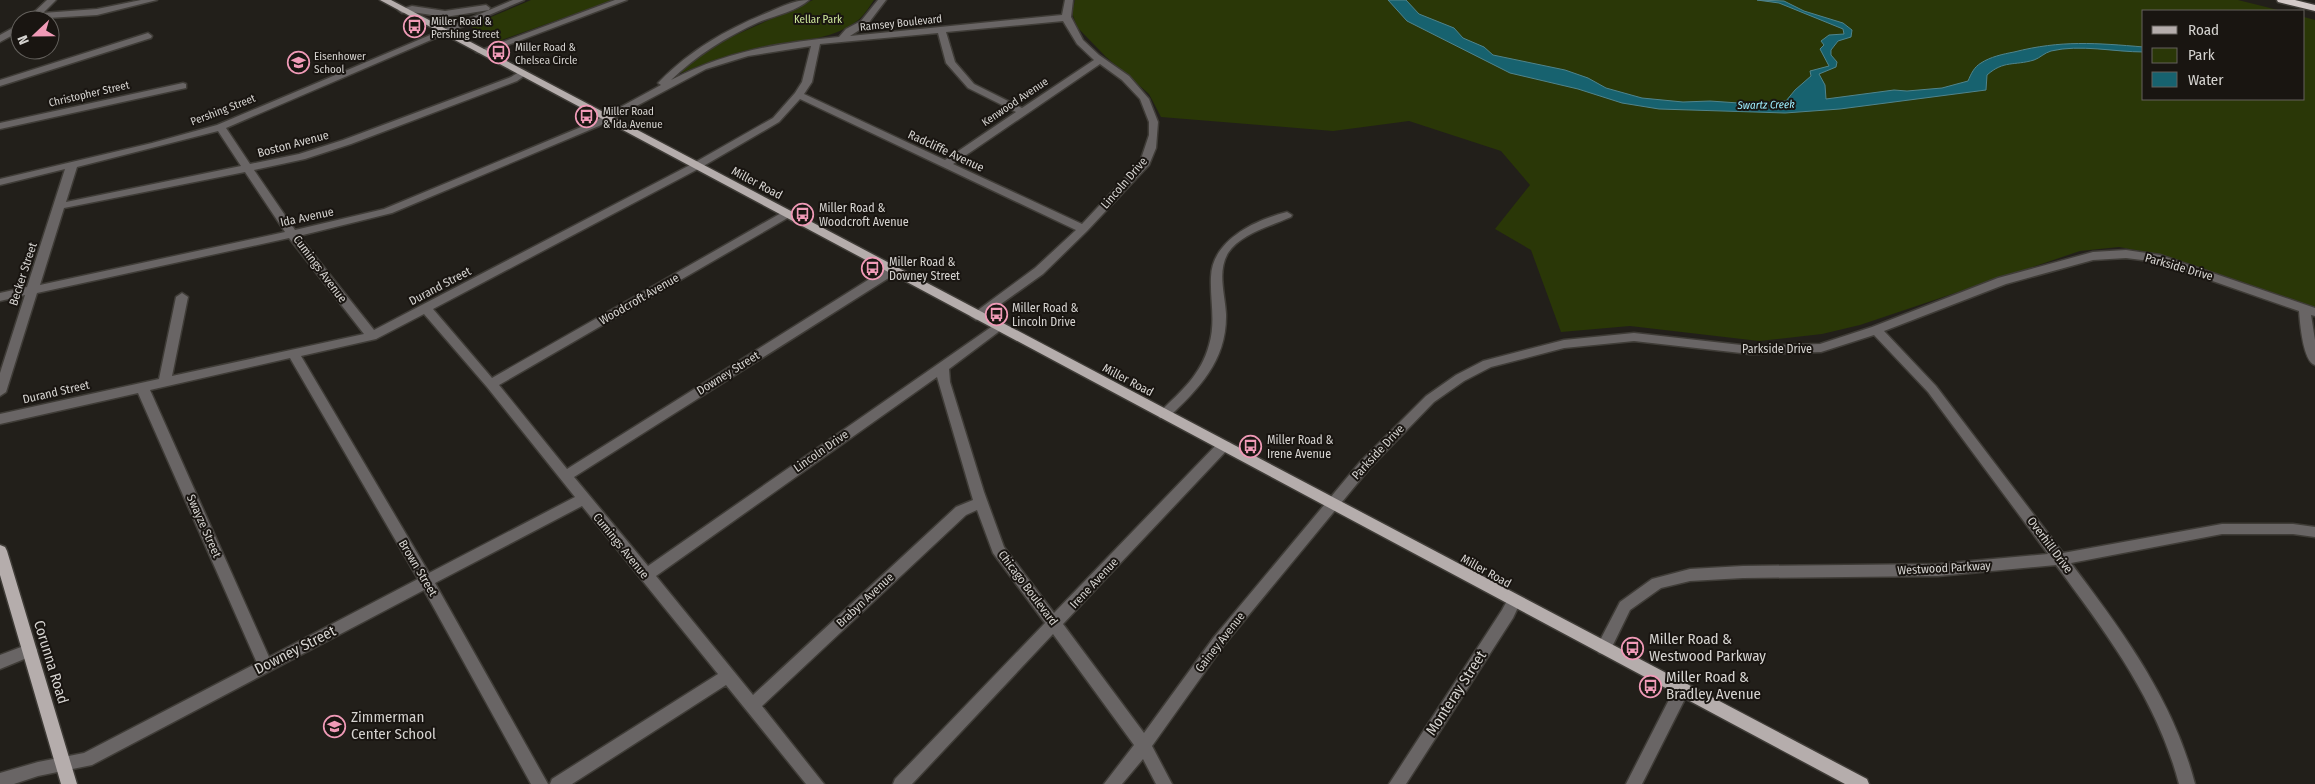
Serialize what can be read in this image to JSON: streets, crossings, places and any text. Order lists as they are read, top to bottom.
{
  "streets": {
    "main road": ["Miller Road", "Corunna Road"],
    "street": [
      "Ramsey Boulevard",
      "Christopher Street",
      "Kenwood Avenue",
      "Pershing Street",
      "Boston Avenue",
      "Radcliffe Avenue",
      "Lincoln Drive",
      "Ida Avenue",
      "Parkside Drive",
      "Cumings Avenue",
      "Becker Street",
      "Durand Street",
      "Woodcroft Avenue",
      "Downey Street",
      "Swayze Street",
      "Overhill Drive",
      "Brown Street",
      "Westwood Parkway",
      "Irene Avenue",
      "Chicago Boulevard",
      "Brabyn Avenue",
      "Gainey Avenue",
      "Monteray Street"
    ]
  },
  "crossings": [
    ["Ramsey Boulevard", "Lincoln Drive"],
    ["Ramsey Boulevard", "Ida Avenue"],
    ["Ramsey Boulevard", "Durand Street"],
    ["Kenwood Avenue", "Radcliffe Avenue"],
    ["Kenwood Avenue", "Lincoln Drive"],
    ["Pershing Street", "Miller Road"],
    ["Pershing Street", "Cumings Avenue"],
    ["Pershing Street", "Becker Street"],
    ["Boston Avenue", "Miller Road"],
    ["Boston Avenue", "Cumings Avenue"],
    ["Boston Avenue", "Becker Street"],
    ["Radcliffe Avenue", "Lincoln Drive"],
    ["Radcliffe Avenue", "Durand Street"],
    ["Miller Road", "Lincoln Drive"],
    ["Miller Road", "Ida Avenue"],
    ["Miller Road", "Parkside Drive"],
    ["Miller Road", "Durand Street"],
    ["Miller Road", "Woodcroft Avenue"],
    ["Miller Road", "Downey Street"],
    ["Miller Road", "Westwood Parkway"],
    ["Miller Road", "Irene Avenue"],
    ["Miller Road", "Gainey Avenue"],
    ["Miller Road", "Monteray Street"],
    ["Lincoln Drive", "Cumings Avenue"],
    ["Lincoln Drive", "Chicago Boulevard"],
    ["Ida Avenue", "Cumings Avenue"],
    ["Ida Avenue", "Becker Street"],
    ["Parkside Drive", "Overhill Drive"],
    ["Parkside Drive", "Gainey Avenue"],
    ["Cumings Avenue", "Durand Street"],
    ["Cumings Avenue", "Woodcroft Avenue"],
    ["Cumings Avenue", "Downey Street"],
    ["Cumings Avenue", "Brabyn Avenue"],
    ["Durand Street", "Swayze Street"],
    ["Durand Street", "Brown Street"],
    ["Downey Street", "Swayze Street"],
    ["Downey Street", "Brown Street"],
    ["Downey Street", "Corunna Road"],
    ["Overhill Drive", "Westwood Parkway"],
    ["Irene Avenue", "Chicago Boulevard"],
    ["Chicago Boulevard", "Brabyn Avenue"],
    ["Chicago Boulevard", "Gainey Avenue"]
  ],
  "water": ["Swartz Creek"],
  "parks": ["Kellar Park"],
  "places": {
    "bus stop": [
      "Miller Road & Pershing Street",
      "Miller Road & Chelsea Circle",
      "Miller Road & Ida Avenue",
      "Miller Road & Woodcroft Avenue",
      "Miller Road & Downey Street",
      "Miller Road & Lincoln Drive",
      "Miller Road & Irene Avenue",
      "Miller Road & Westwood Parkway",
      "Miller Road & Bradley Avenue"
    ],
    "school or university": ["Eisenhower School", "Zimmerman Center School"]
  },
  "legend": ["Road", "Park", "Water"],
  "north": "left"
}
